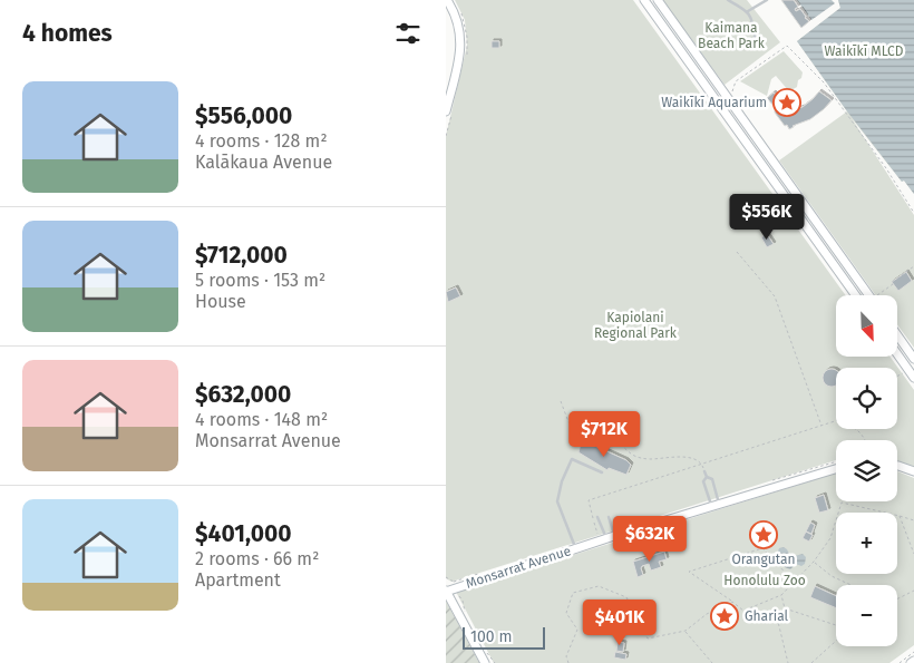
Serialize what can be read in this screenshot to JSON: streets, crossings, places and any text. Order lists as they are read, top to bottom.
{
  "streets": {
    "street": ["Monsarrat Avenue"]
  },
  "parks": [
    "Kaimana Beach Park",
    "Waikīkī MLCD",
    "Kapiolani Regional Park",
    "Honolulu Zoo"
  ],
  "places": {
    "place": ["Waikīkī Aquarium", "Orangutan", "Gharial"]
  },
  "scale_bar": "100 m",
  "north": "bottom right",
  "page": {
    "heading": "4 homes",
    "list": [
      {
        "name": "$556,000",
        "note": "4 rooms · 128 m² · Kalākaua Avenue"
      },
      {
        "name": "$712,000",
        "note": "5 rooms · 153 m² · House"
      },
      {
        "name": "$632,000",
        "note": "4 rooms · 148 m² · Monsarrat Avenue"
      },
      {
        "name": "$401,000",
        "note": "2 rooms · 66 m² · Apartment"
      }
    ],
    "price": [
      "$556K",
      "$712K",
      "$632K",
      "$401K"
    ],
    "map_buttons": ["+", "−"],
    "scale": "100 m"
  }
}
